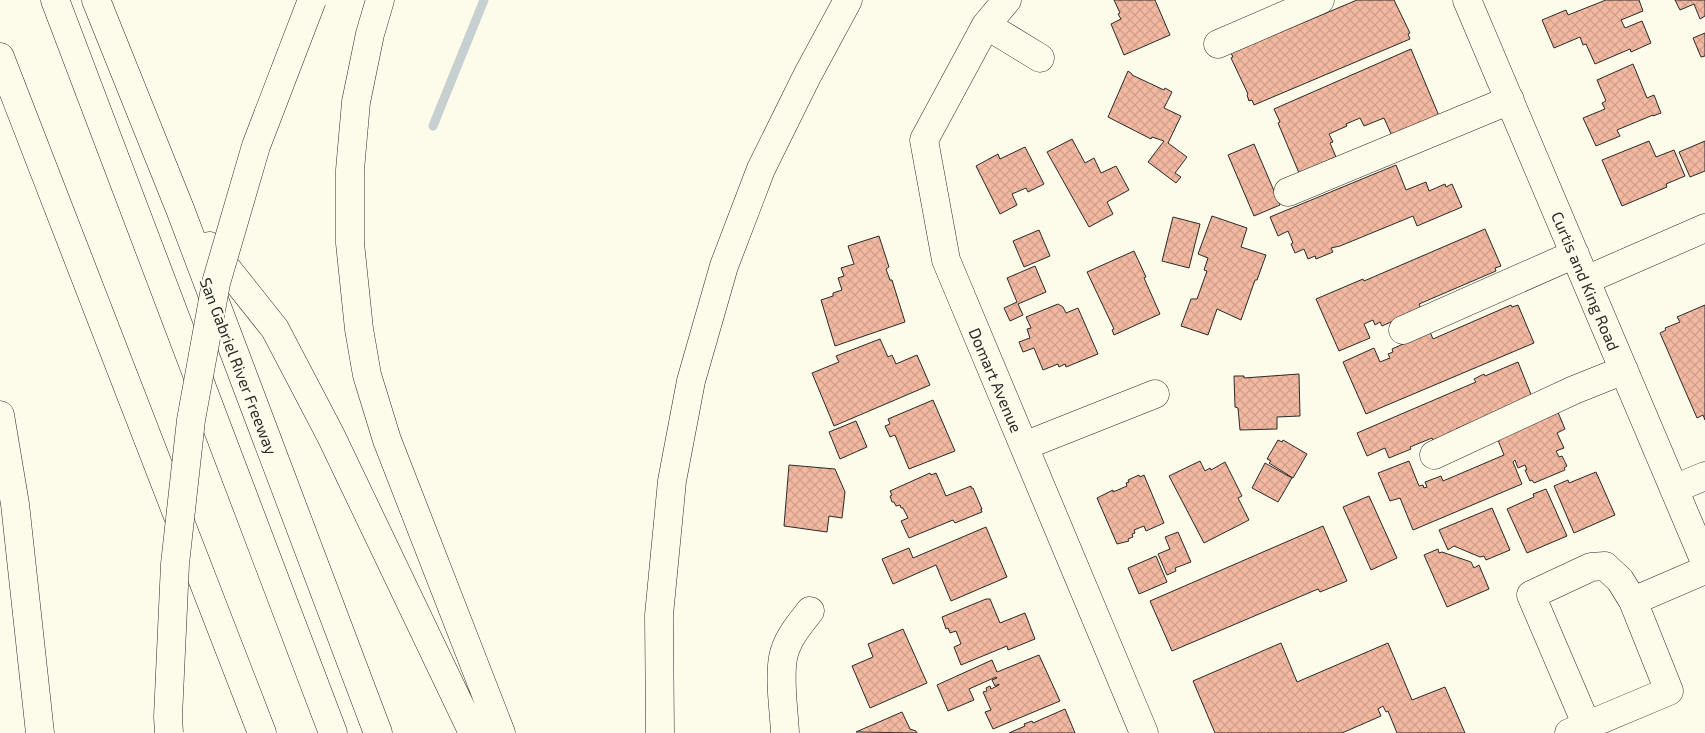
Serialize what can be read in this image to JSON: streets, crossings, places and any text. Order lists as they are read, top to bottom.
{
  "streets": {
    "main road": ["Curtis and King Road", "San Gabriel River Freeway", "Domart Avenue"]
  }
}
